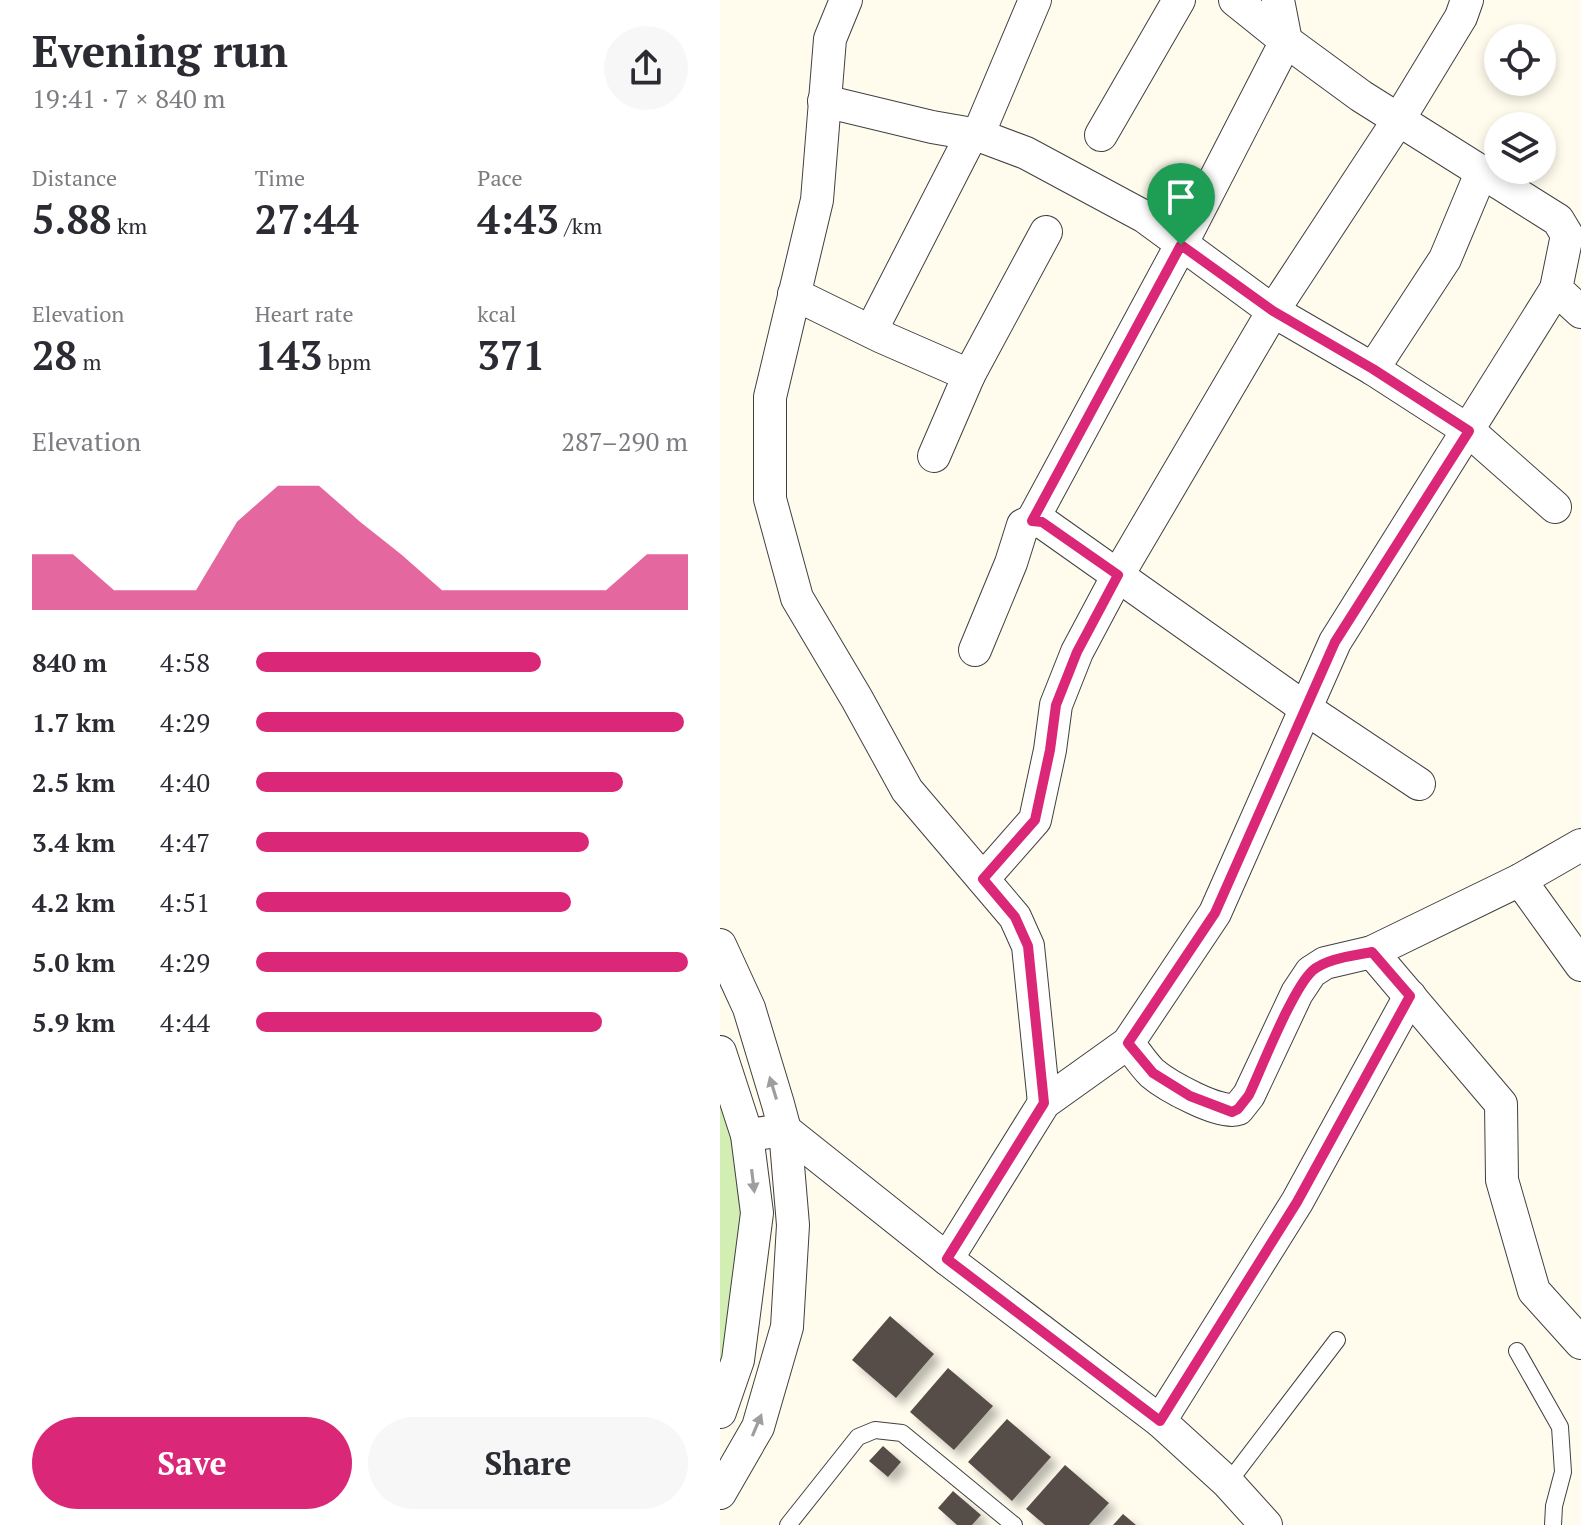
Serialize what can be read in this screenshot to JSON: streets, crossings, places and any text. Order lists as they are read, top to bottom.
{
  "page": {
    "heading": ["Evening run", "19:41 · 7 × 840 m"],
    "stats": [
      ["Distance", "5.88 km"],
      ["Time", "27:44"],
      ["Pace", "4:43 /km"],
      ["Elevation", "28 m"],
      ["Heart rate", "143 bpm"],
      ["kcal", "371"]
    ],
    "chart": ["Elevation", "287–290 m"],
    "list": [
      {
        "name": "840 m",
        "note": "4:58"
      },
      {
        "name": "1.7 km",
        "note": "4:29"
      },
      {
        "name": "2.5 km",
        "note": "4:40"
      },
      {
        "name": "3.4 km",
        "note": "4:47"
      },
      {
        "name": "4.2 km",
        "note": "4:51"
      },
      {
        "name": "5.0 km",
        "note": "4:29"
      },
      {
        "name": "5.9 km",
        "note": "4:44"
      }
    ],
    "buttons": ["Save", "Share"]
  }
}
